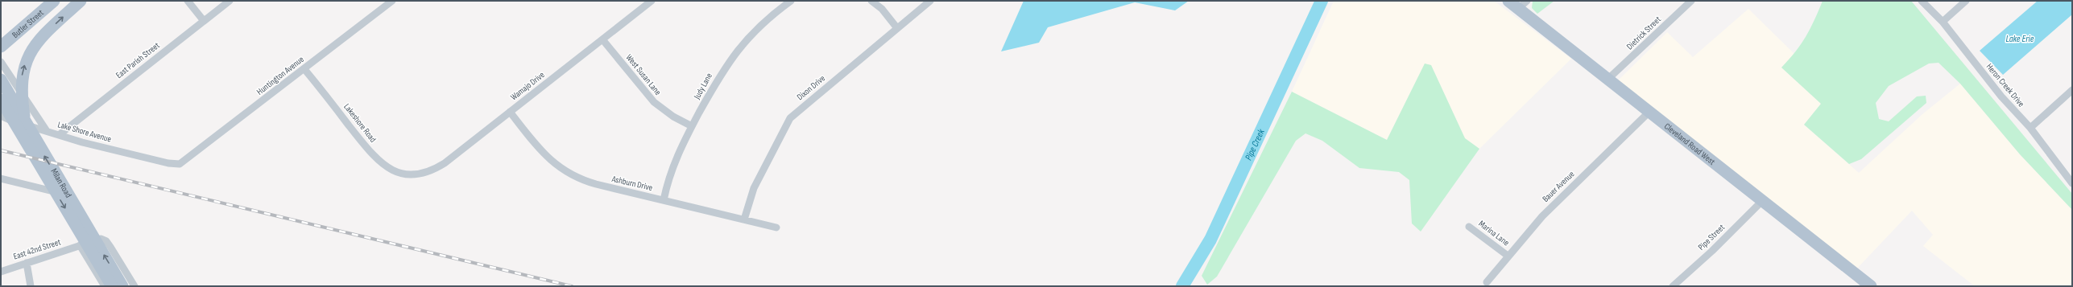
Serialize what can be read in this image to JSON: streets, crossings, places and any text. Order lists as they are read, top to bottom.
{
  "streets": {
    "main road": ["Butler Street", "Cleveland Road West", "Milan Road"],
    "street": [
      "Dietrick Street",
      "East Parish Street",
      "West Susan Lane",
      "Huntington Avenue",
      "Heron Creek Drive",
      "Wamajo Drive",
      "Judy Lane",
      "Dixon Drive",
      "Lakeshore Road",
      "Lake Shore Avenue",
      "Ashburn Drive",
      "Bauer Avenue",
      "Marina Lane",
      "Pipe Street",
      "East 42nd Street"
    ]
  },
  "crossings": [
    ["Dietrick Street", "Cleveland Road West"],
    ["East Parish Street", "Lake Shore Avenue"],
    ["West Susan Lane", "Wamajo Drive"],
    ["West Susan Lane", "Judy Lane"],
    ["Huntington Avenue", "Lakeshore Road"],
    ["Huntington Avenue", "Lake Shore Avenue"],
    ["Wamajo Drive", "Lakeshore Road"],
    ["Wamajo Drive", "Ashburn Drive"],
    ["Judy Lane", "Ashburn Drive"],
    ["Dixon Drive", "Ashburn Drive"],
    ["Cleveland Road West", "Bauer Avenue"],
    ["Cleveland Road West", "Pipe Street"],
    ["Bauer Avenue", "Marina Lane"]
  ],
  "water": ["Lake Erie", "Pipe Creek"]
}
